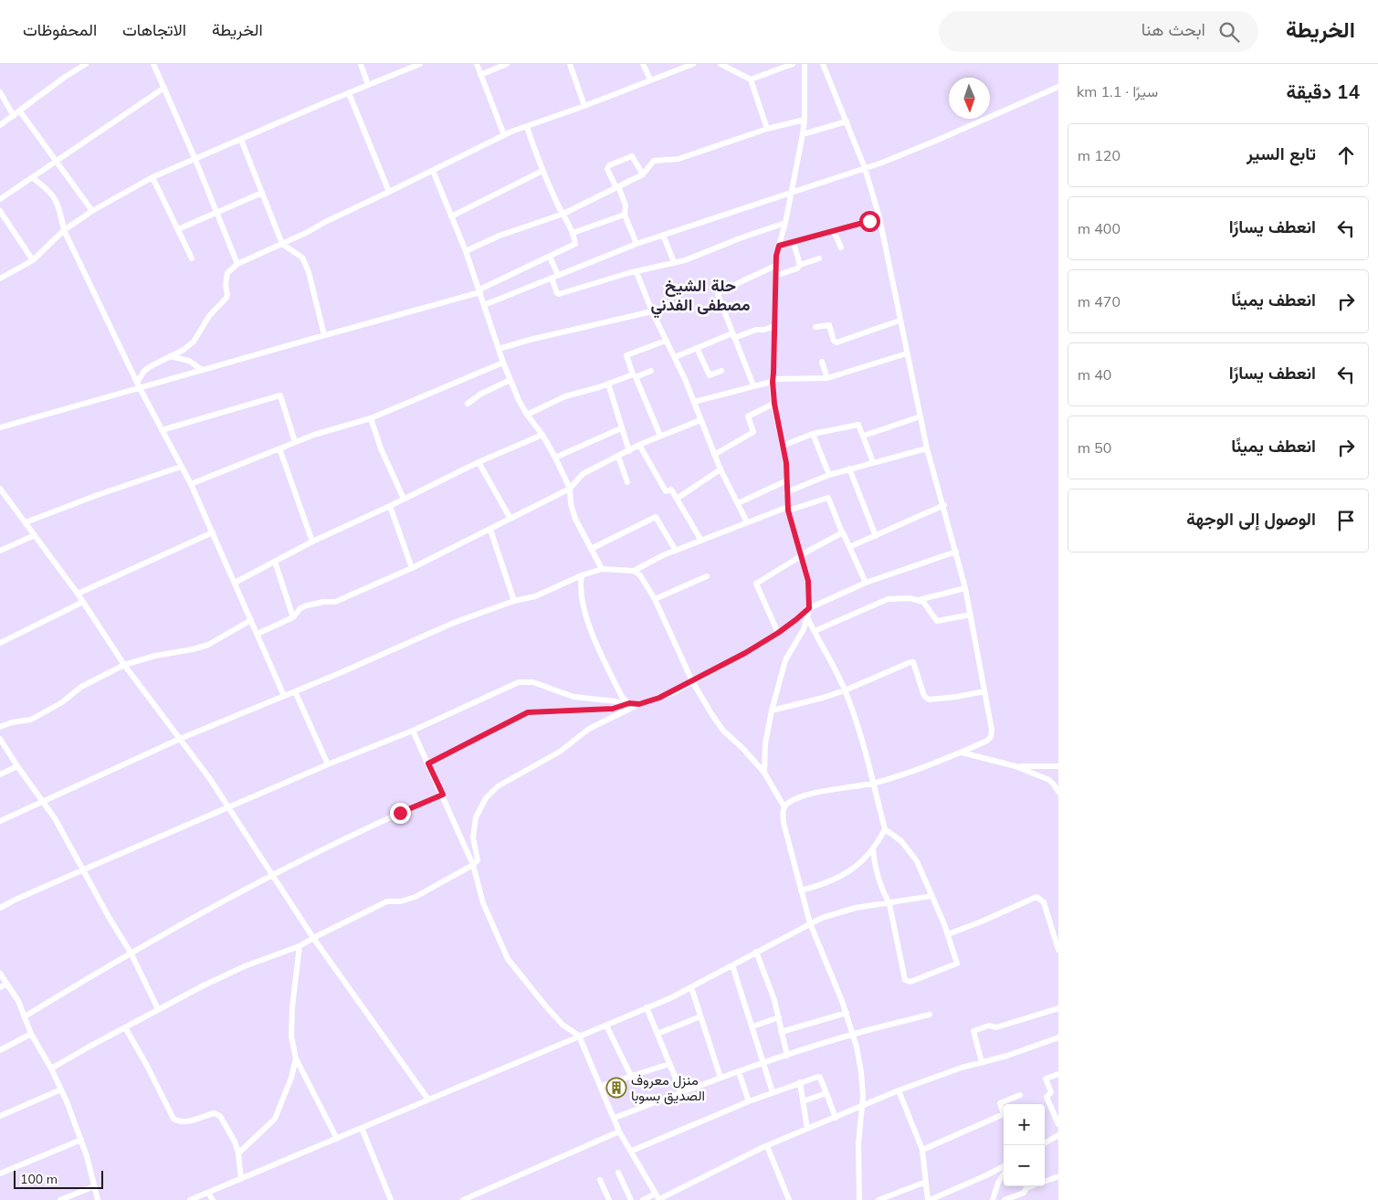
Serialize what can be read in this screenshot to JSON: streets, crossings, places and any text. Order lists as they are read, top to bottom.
{
  "districts": ["حلة الشيخ مصطفى الفدني"],
  "places": {
    "building": ["منزل معروف الصديق بسوبا"]
  },
  "scale_bar": "100 m",
  "north": "bottom",
  "page": {
    "header": "الخريطة",
    "search": "ابحث هنا",
    "nav": ["الخريطة", "الاتجاهات", "المحفوظات"],
    "heading": ["14 دقيقة", "سيرًا · 1.1 km"],
    "list": [
      ["تابع السير", "120 m"],
      ["انعطف يسارًا", "400 m"],
      ["انعطف يمينًا", "470 m"],
      ["انعطف يسارًا", "40 m"],
      ["انعطف يمينًا", "50 m"],
      "الوصول إلى الوجهة"
    ],
    "map_buttons": ["+", "−"],
    "scale": "100 m"
  }
}
